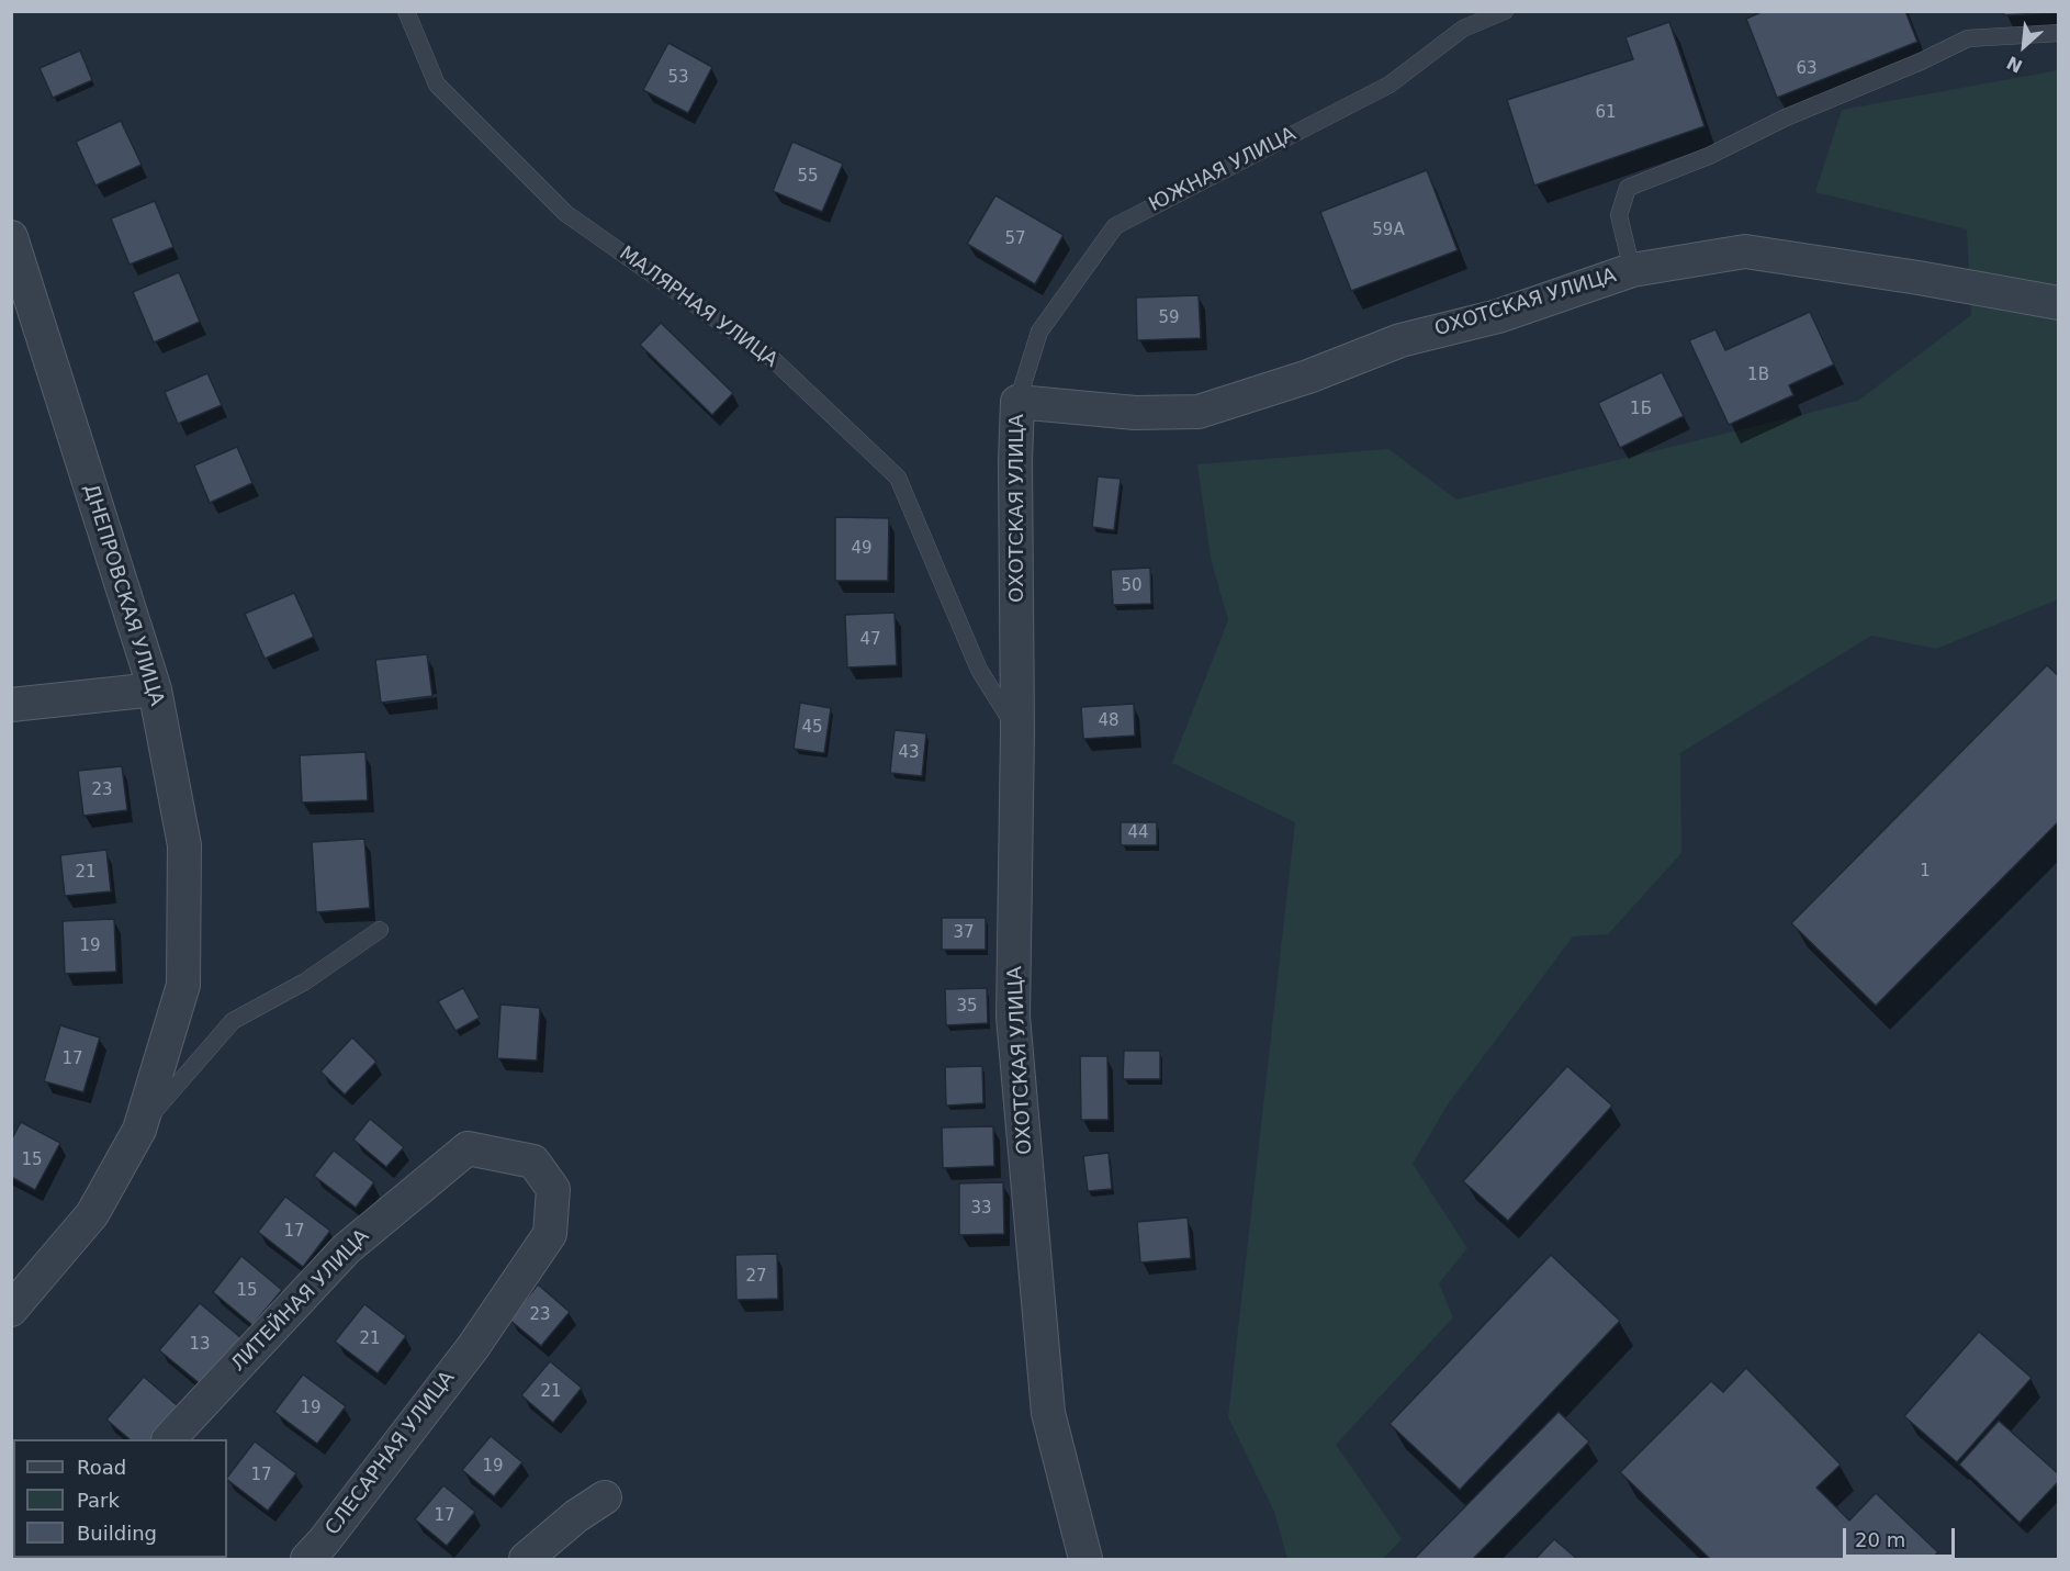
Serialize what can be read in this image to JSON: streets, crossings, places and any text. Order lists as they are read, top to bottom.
{
  "streets": {
    "street": [
      "ОХОТСКАЯ УЛИЦА",
      "ДНЕПРОВСКАЯ УЛИЦА",
      "ЛИТЕЙНАЯ УЛИЦА",
      "СЛЕСАРНАЯ УЛИЦА"
    ],
    "lane": ["ЮЖНАЯ УЛИЦА", "МАЛЯРНАЯ УЛИЦА"]
  },
  "crossings": [
    ["ЮЖНАЯ УЛИЦА", "ОХОТСКАЯ УЛИЦА"],
    ["ОХОТСКАЯ УЛИЦА", "МАЛЯРНАЯ УЛИЦА"],
    ["ЛИТЕЙНАЯ УЛИЦА", "СЛЕСАРНАЯ УЛИЦА"]
  ],
  "house_numbers": [
    "63",
    "53",
    "61",
    "55",
    "59А",
    "57",
    "59",
    "1В",
    "1Б",
    "49",
    "50",
    "47",
    "48",
    "45",
    "43",
    "23",
    "44",
    "1",
    "21",
    "37",
    "19",
    "35",
    "17",
    "15",
    "33",
    "17",
    "27",
    "15",
    "23",
    "21",
    "13",
    "21",
    "19",
    "19",
    "17",
    "17"
  ],
  "legend": ["Road", "Park", "Building"],
  "scale_bar": "20 m",
  "north": "bottom left"
}
